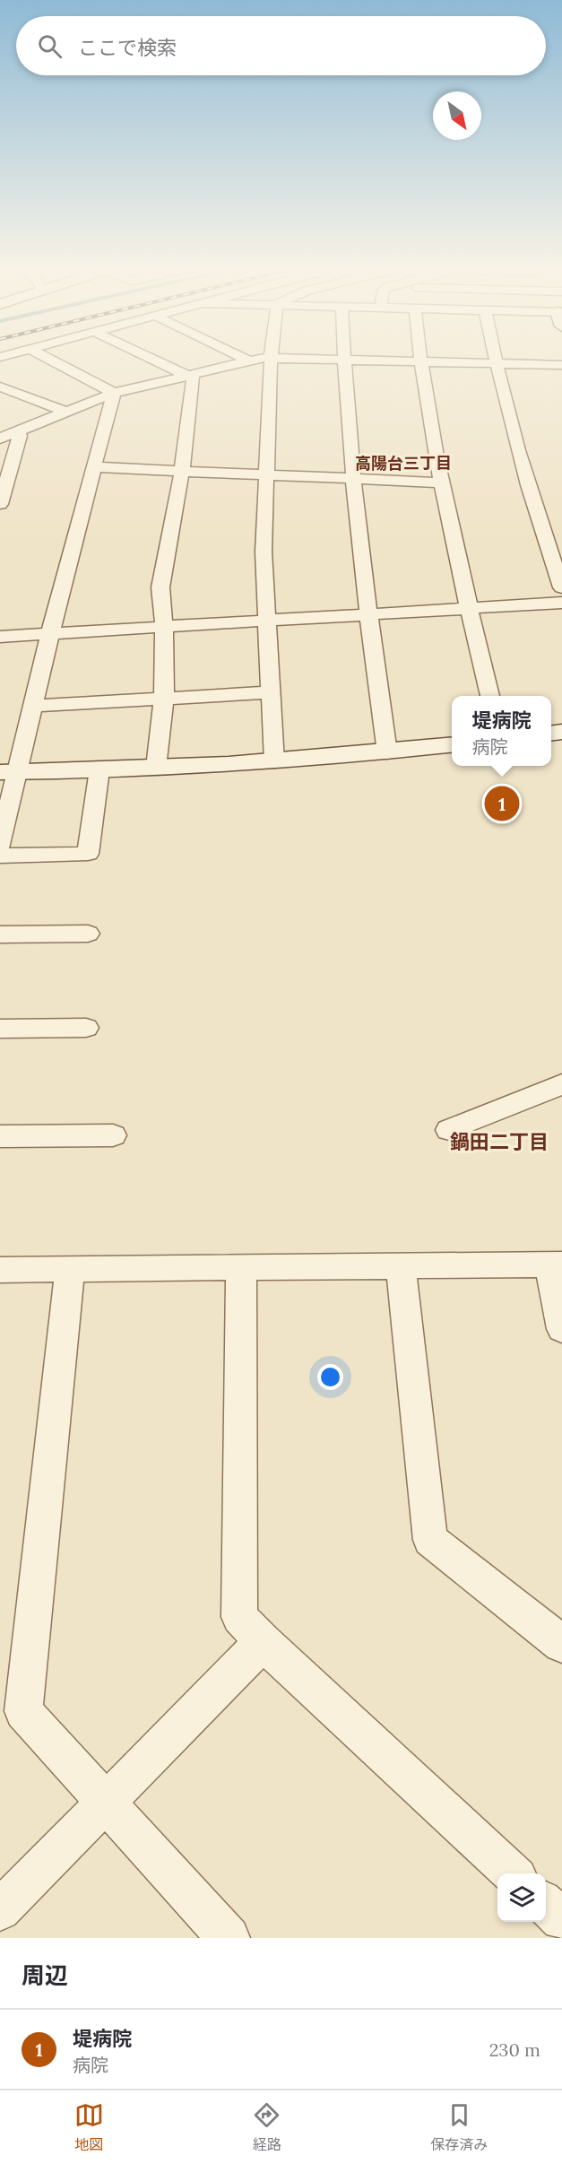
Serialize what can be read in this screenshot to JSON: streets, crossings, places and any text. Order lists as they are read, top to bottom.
{
  "districts": ["高陽台三丁目", "鍋田二丁目"],
  "north": "bottom right",
  "page": {
    "search": "ここで検索",
    "popup": ["堤病院", "病院"],
    "pins": "1",
    "heading": "周辺",
    "list": [
      {
        "mark": "1",
        "name": "堤病院",
        "note": "病院",
        "value": "230 m"
      }
    ],
    "nav": ["地図", "経路", "保存済み"]
  }
}
